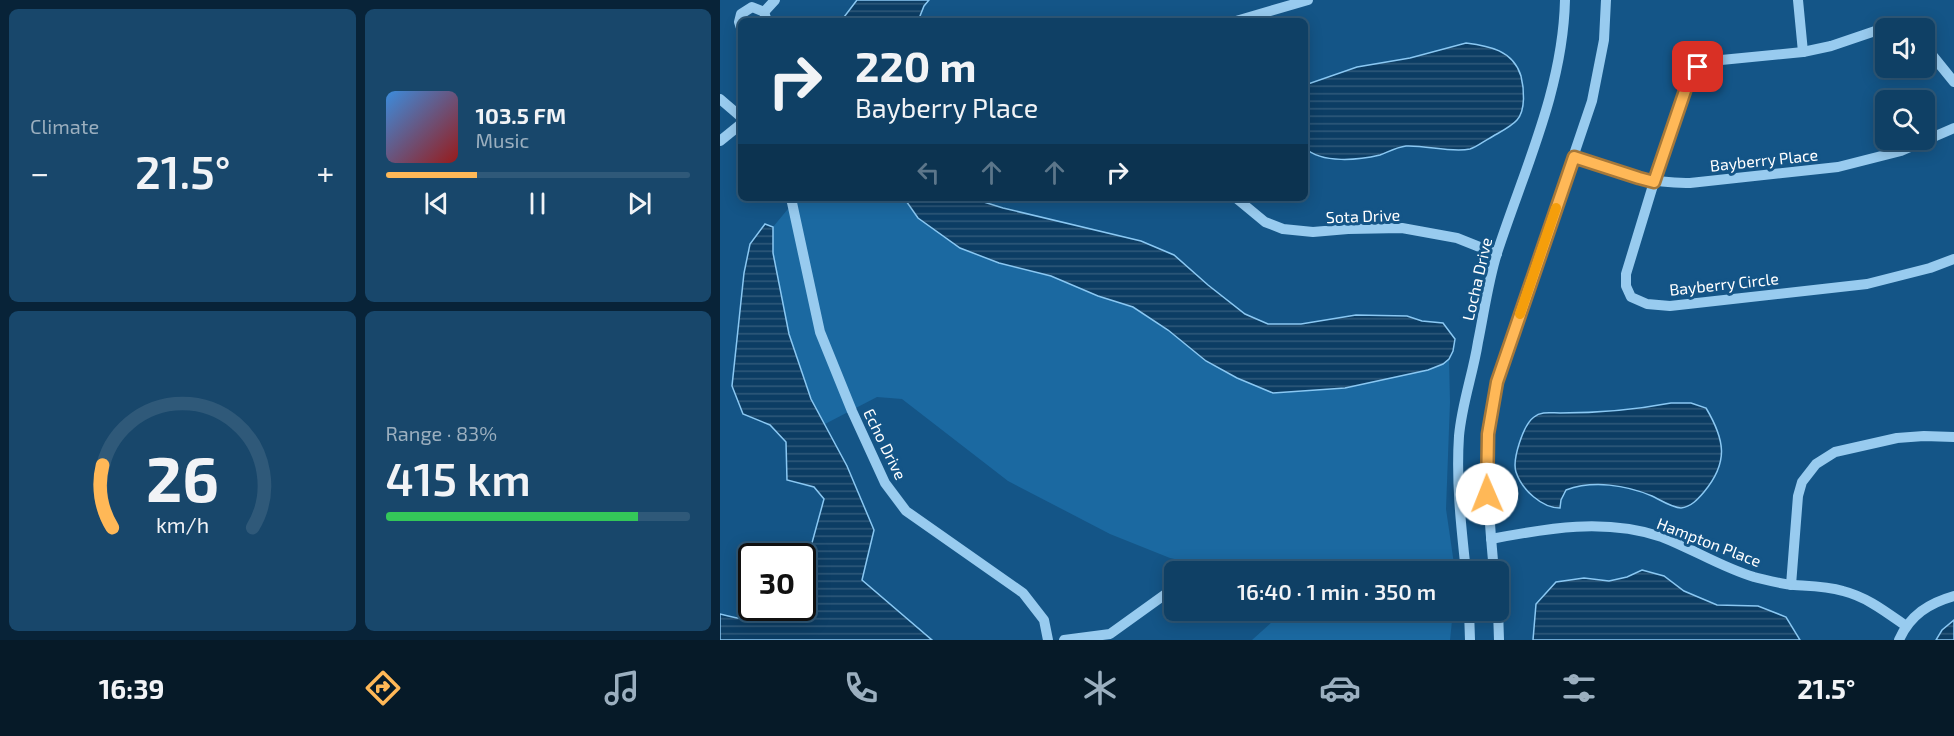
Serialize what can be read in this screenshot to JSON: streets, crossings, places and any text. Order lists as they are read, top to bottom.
{
  "streets": {
    "street": [
      "Bayberry Place",
      "Sota Drive",
      "Locha Drive",
      "Bayberry Circle",
      "Echo Drive",
      "Hampton Place"
    ]
  },
  "crossings": [
    ["Bayberry Place", "Bayberry Circle"],
    ["Sota Drive", "Locha Drive"]
  ],
  "page": {
    "tile": [
      "Climate",
      ["Range · 83%", "415 km"]
    ],
    "turn": ["220 m", "Bayberry Place"],
    "song": ["103.5 FM", "Music"],
    "heat": ["−", "21.5°", "+"],
    "limit": "30",
    "trip": "16:40 · 1 min · 350 m",
    "tabs": ["16:39", "21.5°"],
    "gauge": ["26", "km/h"]
  }
}
